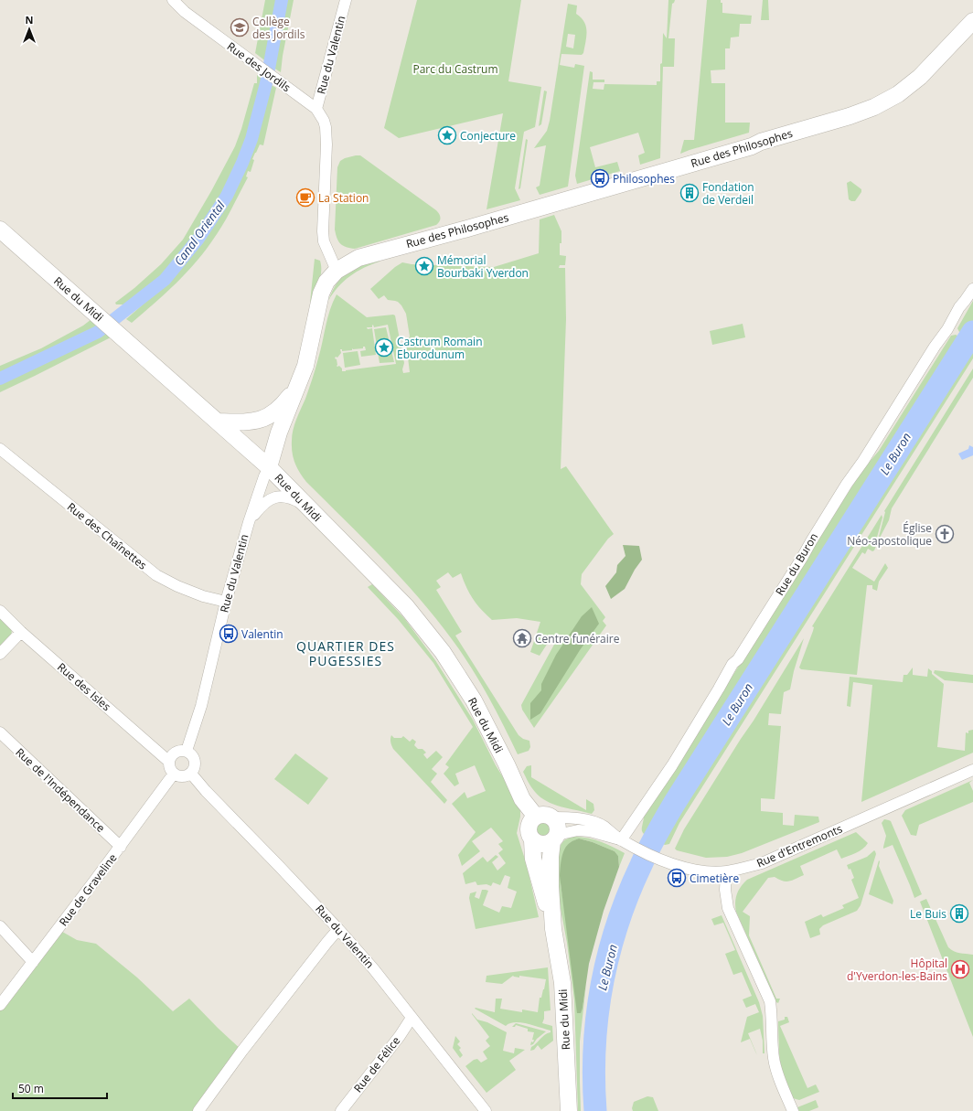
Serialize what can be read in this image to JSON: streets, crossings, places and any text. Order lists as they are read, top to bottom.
{
  "streets": {
    "main road": ["Rue du Valentin", "Rue des Philosophes", "Rue du Midi"],
    "street": [
      "Rue des Jordils",
      "Rue des Chaînettes",
      "Rue du Buron",
      "Rue des Isles",
      "Rue de l'Indépendance",
      "Rue d'Entremonts",
      "Rue de Graveline",
      "Rue de Félice"
    ]
  },
  "crossings": [
    ["Rue du Valentin", "Rue des Jordils"],
    ["Rue du Valentin", "Rue des Philosophes"],
    ["Rue du Valentin", "Rue du Midi"],
    ["Rue du Valentin", "Rue des Chaînettes"],
    ["Rue du Valentin", "Rue des Isles"],
    ["Rue du Valentin", "Rue de Graveline"],
    ["Rue du Valentin", "Rue de Félice"],
    ["Rue des Jordils", "Rue des Philosophes"],
    ["Rue du Midi", "Rue d'Entremonts"],
    ["Rue du Buron", "Rue d'Entremonts"],
    ["Rue des Isles", "Rue de Graveline"],
    ["Rue de l'Indépendance", "Rue de Graveline"]
  ],
  "districts": ["QUARTIER DES PUGESSIES"],
  "water": ["Canal Oriental", "Le Buron"],
  "parks": ["Parc du Castrum"],
  "places": {
    "school or university": ["Collège des Jordils"],
    "place": ["Conjecture", "Mémorial Bourbaki Yverdon", "Castrum Romain Eburodunum"],
    "bus stop": ["Philosophes", "Valentin", "Cimetière"],
    "building": ["Fondation de Verdeil", "Le Buis"],
    "cafe": ["La Station"],
    "church": ["Église Néo-apostolique"],
    "temple": ["Centre funéraire"],
    "hospital": ["Hôpital d'Yverdon-les-Bains"]
  },
  "scale_bar": "50 m",
  "north": "top"
}
